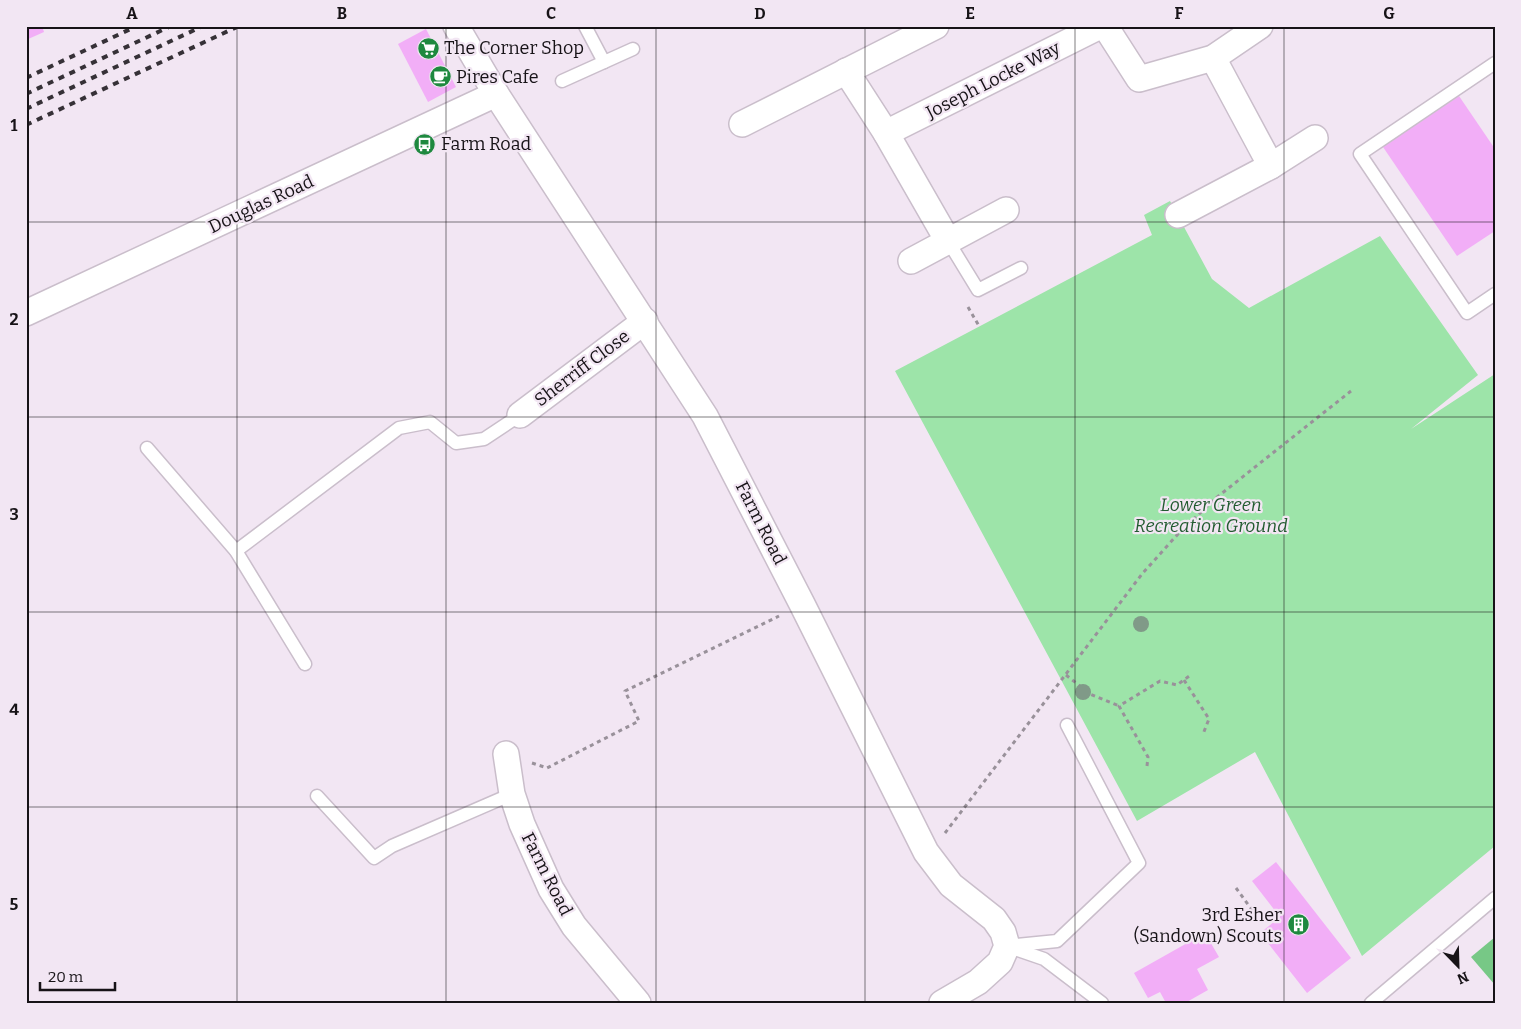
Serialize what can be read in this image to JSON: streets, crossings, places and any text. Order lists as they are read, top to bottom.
{
  "streets": {
    "street": [
      "Joseph Locke Way",
      "Douglas Road",
      "Sherriff Close",
      "Farm Road"
    ]
  },
  "crossings": [
    ["Douglas Road", "Farm Road"],
    ["Sherriff Close", "Farm Road"]
  ],
  "parks": ["Lower Green Recreation Ground"],
  "places": {
    "supermarket": ["The Corner Shop"],
    "cafe": ["Pires Cafe"],
    "bus stop": ["Farm Road"],
    "building": ["3rd Esher (Sandown) Scouts"]
  },
  "scale_bar": "20 m",
  "north": "bottom right",
  "grid": {
    "columns": [
      "A",
      "B",
      "C",
      "D",
      "E",
      "F",
      "G"
    ],
    "rows": [
      "1",
      "2",
      "3",
      "4",
      "5"
    ]
  }
}
